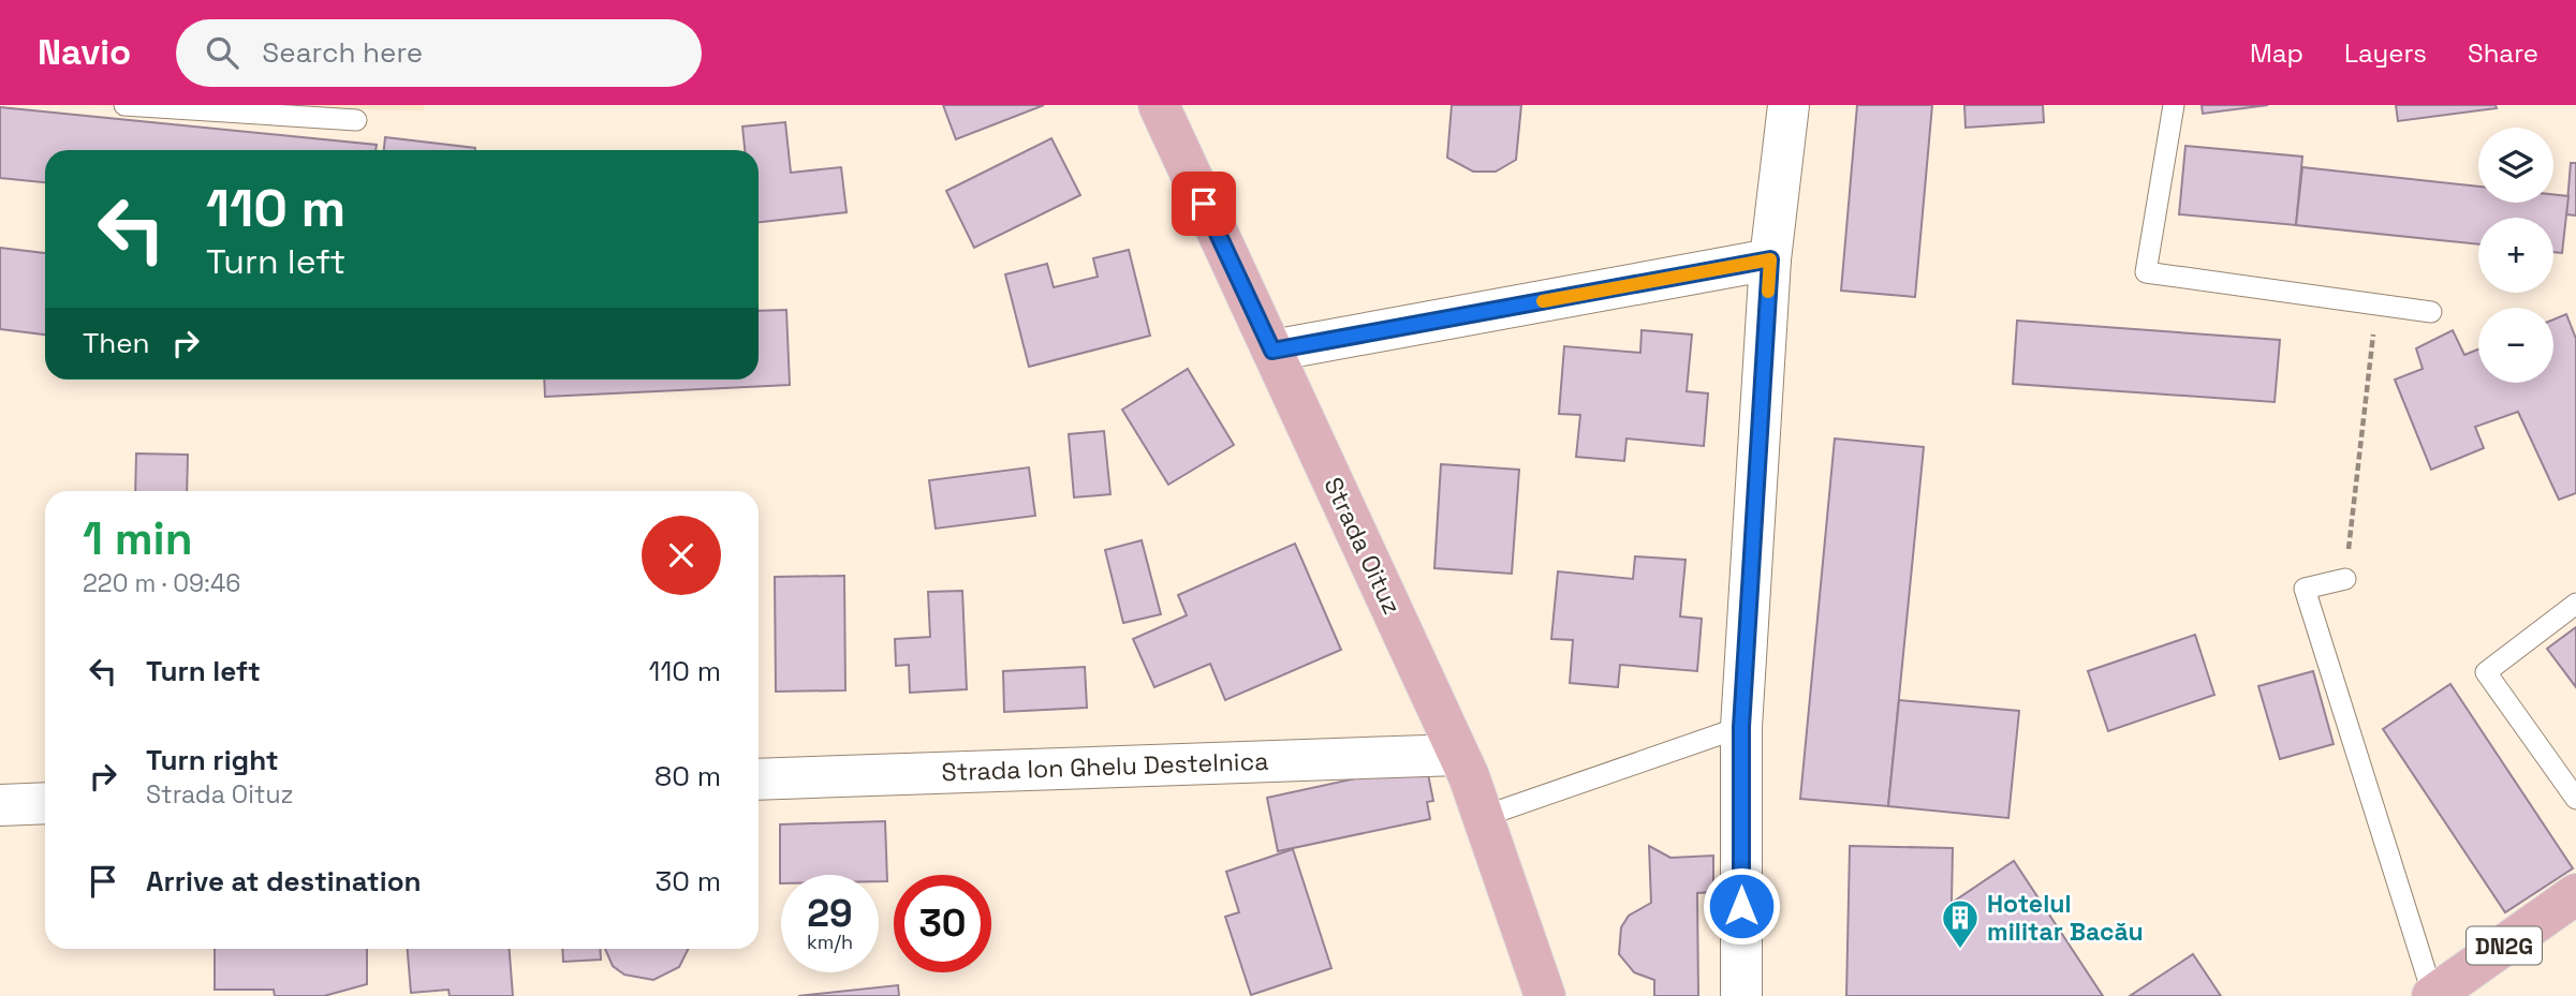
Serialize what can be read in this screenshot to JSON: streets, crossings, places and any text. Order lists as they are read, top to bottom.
{
  "streets": {
    "main road": ["Strada Oituz", "DN2G"],
    "street": ["Strada Ion Ghelu Destelnica"]
  },
  "crossings": [
    ["Strada Oituz", "Strada Ion Ghelu Destelnica"]
  ],
  "places": {
    "building": ["Hotelul militar Bacău"]
  },
  "page": {
    "header": "Navio",
    "search": "Search here",
    "nav": ["Map", "Layers", "Share"],
    "map_buttons": ["+", "−"],
    "turn": ["110 m", "Turn left"],
    "then": "Then",
    "heading": ["1 min", "220 m · 09:46"],
    "list": [
      {
        "name": "Turn left",
        "value": "110 m"
      },
      {
        "name": "Turn right",
        "note": "Strada Oituz",
        "value": "80 m"
      },
      {
        "name": "Arrive at destination",
        "value": "30 m"
      }
    ],
    "speed": "29 km/h",
    "limit": "30"
  }
}
